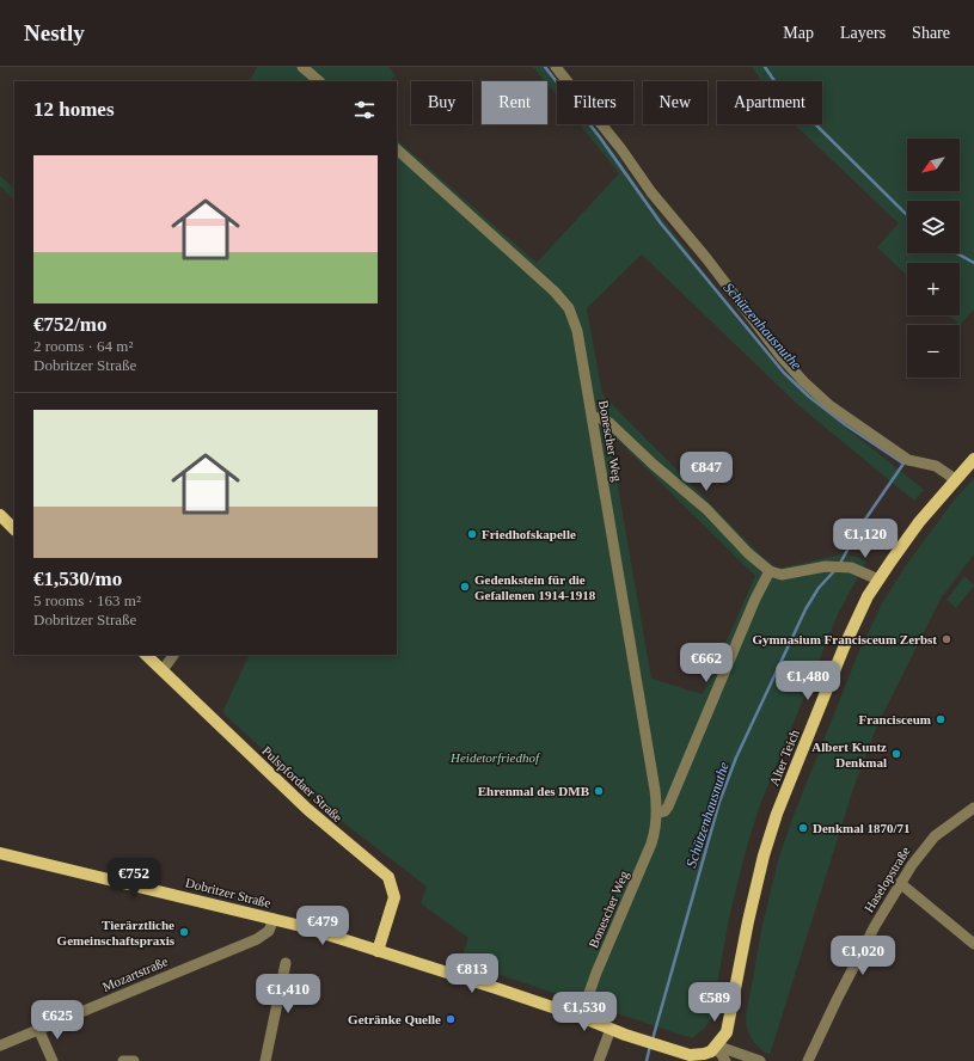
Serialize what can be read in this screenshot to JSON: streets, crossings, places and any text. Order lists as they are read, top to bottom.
{
  "streets": {
    "main road": ["Alter Teich", "Pulspfordaer Straße", "Dobritzer Straße"],
    "street": ["Bonescher Weg", "Haselopstraße", "Mozartstraße"]
  },
  "crossings": [
    ["Bonescher Weg", "Dobritzer Straße"],
    ["Alter Teich", "Dobritzer Straße"],
    ["Pulspfordaer Straße", "Dobritzer Straße"],
    ["Dobritzer Straße", "Mozartstraße"]
  ],
  "water": ["Schützenhausnuthe"],
  "parks": ["Heidetorfriedhof"],
  "places": [
    "Friedhofskapelle",
    "Gedenkstein für die Gefallenen 1914-1918",
    "Gymnasium Francisceum Zerbst",
    "Francisceum",
    "Albert Kuntz Denkmal",
    "Ehrenmal des DMB",
    "Denkmal 1870/71",
    "Tierärztliche Gemeinschaftspraxis",
    "Getränke Quelle"
  ],
  "north": "bottom left",
  "page": {
    "header": "Nestly",
    "nav": ["Map", "Layers", "Share"],
    "chip": [
      "Buy",
      "Rent",
      "Filters",
      "New",
      "Apartment"
    ],
    "heading": "12 homes",
    "map_buttons": ["+", "−"],
    "list": [
      {
        "name": "€752/mo",
        "note": "2 rooms · 64 m² · Dobritzer Straße"
      },
      {
        "name": "€1,530/mo",
        "note": "5 rooms · 163 m² · Dobritzer Straße"
      }
    ],
    "price": [
      "€847",
      "€1,120",
      "€662",
      "€1,480",
      "€752",
      "€479",
      "€1,020",
      "€813",
      "€1,410",
      "€589",
      "€1,530",
      "€625"
    ]
  }
}
